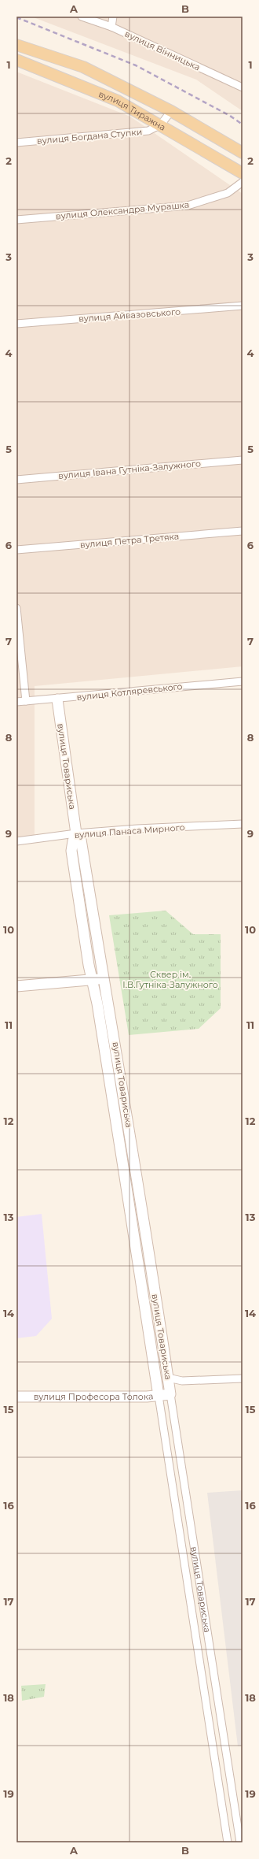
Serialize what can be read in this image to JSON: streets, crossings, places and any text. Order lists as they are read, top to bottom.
{
  "streets": {
    "main road": ["вулиця Тиражна"],
    "street": [
      "вулиця Вінницька",
      "вулиця Богдана Ступки",
      "вулиця Олександра Мурашка",
      "вулиця Айвазовського",
      "вулиця Івана Гутніка-Залужного",
      "вулиця Петра Третяка",
      "вулиця Котляревського",
      "вулиця Товариська",
      "вулиця Панаса Мирного",
      "вулиця Професора Толока"
    ]
  },
  "crossings": [
    ["вулиця Тиражна", "вулиця Богдана Ступки"],
    ["вулиця Котляревського", "вулиця Товариська"],
    ["вулиця Товариська", "вулиця Панаса Мирного"],
    ["вулиця Товариська", "вулиця Професора Толока"]
  ],
  "parks": ["Сквер ім. І.В.Гутніка-Залужного"],
  "grid": {
    "columns": ["A", "B"],
    "rows": [
      "1",
      "2",
      "3",
      "4",
      "5",
      "6",
      "7",
      "8",
      "9",
      "10",
      "11",
      "12",
      "13",
      "14",
      "15",
      "16",
      "17",
      "18",
      "19"
    ]
  }
}
